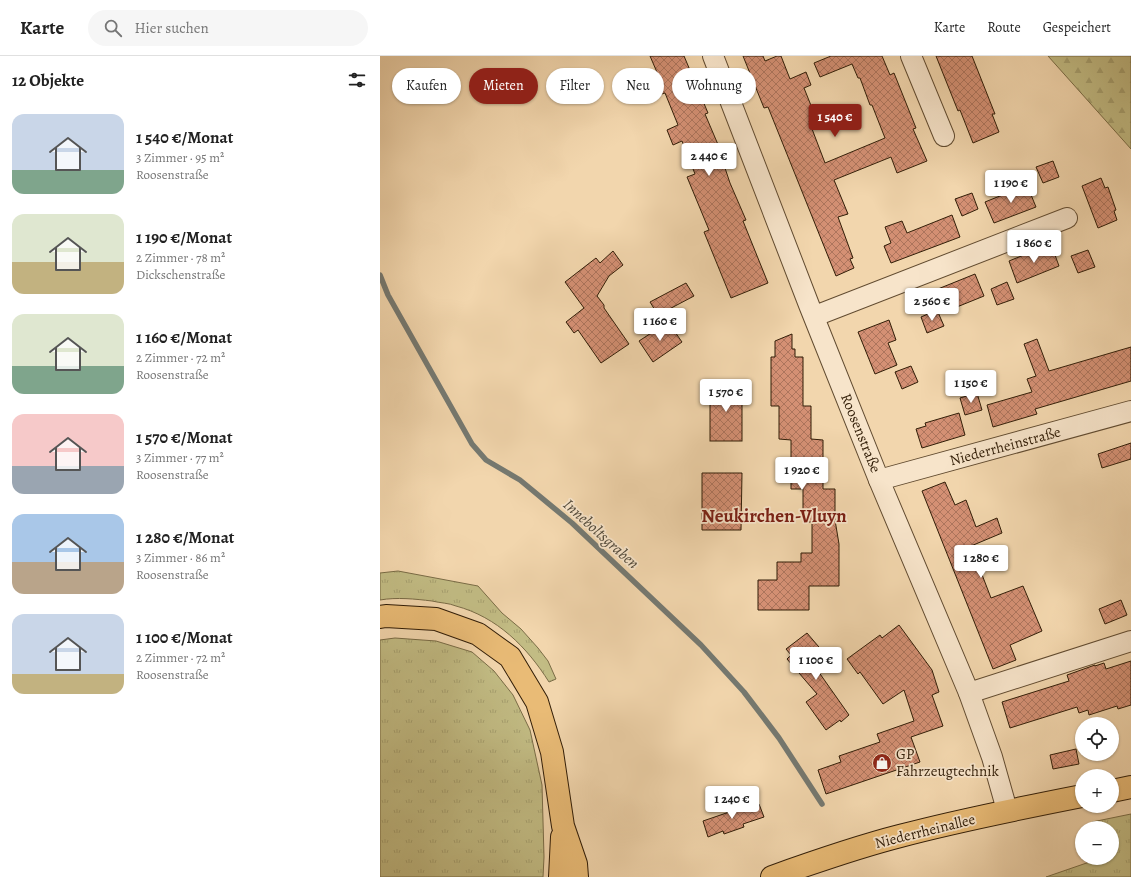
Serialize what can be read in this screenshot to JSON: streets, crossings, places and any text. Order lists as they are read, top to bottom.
{
  "streets": {
    "main road": ["Niederrheinallee"],
    "street": ["Roosenstraße", "Niederrheinstraße"]
  },
  "crossings": [
    ["Roosenstraße", "Niederrheinstraße"],
    ["Roosenstraße", "Niederrheinallee"]
  ],
  "districts": ["Neukirchen-Vluyn"],
  "water": ["Inneboltsgraben"],
  "places": {
    "shop": ["GP Fahrzeugtechnik"]
  },
  "page": {
    "header": "Karte",
    "search": "Hier suchen",
    "nav": ["Karte", "Route", "Gespeichert"],
    "heading": "12 Objekte",
    "chip": [
      "Kaufen",
      "Mieten",
      "Filter",
      "Neu",
      "Wohnung"
    ],
    "list": [
      {
        "name": "1 540 €/Monat",
        "note": "3 Zimmer · 95 m² · Roosenstraße"
      },
      {
        "name": "1 190 €/Monat",
        "note": "2 Zimmer · 78 m² · Dickschenstraße"
      },
      {
        "name": "1 160 €/Monat",
        "note": "2 Zimmer · 72 m² · Roosenstraße"
      },
      {
        "name": "1 570 €/Monat",
        "note": "3 Zimmer · 77 m² · Roosenstraße"
      },
      {
        "name": "1 280 €/Monat",
        "note": "3 Zimmer · 86 m² · Roosenstraße"
      },
      {
        "name": "1 100 €/Monat",
        "note": "2 Zimmer · 72 m² · Roosenstraße"
      }
    ],
    "price": [
      "1 540 €",
      "2 440 €",
      "1 190 €",
      "1 860 €",
      "2 560 €",
      "1 160 €",
      "1 150 €",
      "1 570 €",
      "1 920 €",
      "1 280 €",
      "1 100 €",
      "1 240 €"
    ],
    "map_buttons": ["+", "−"]
  }
}
